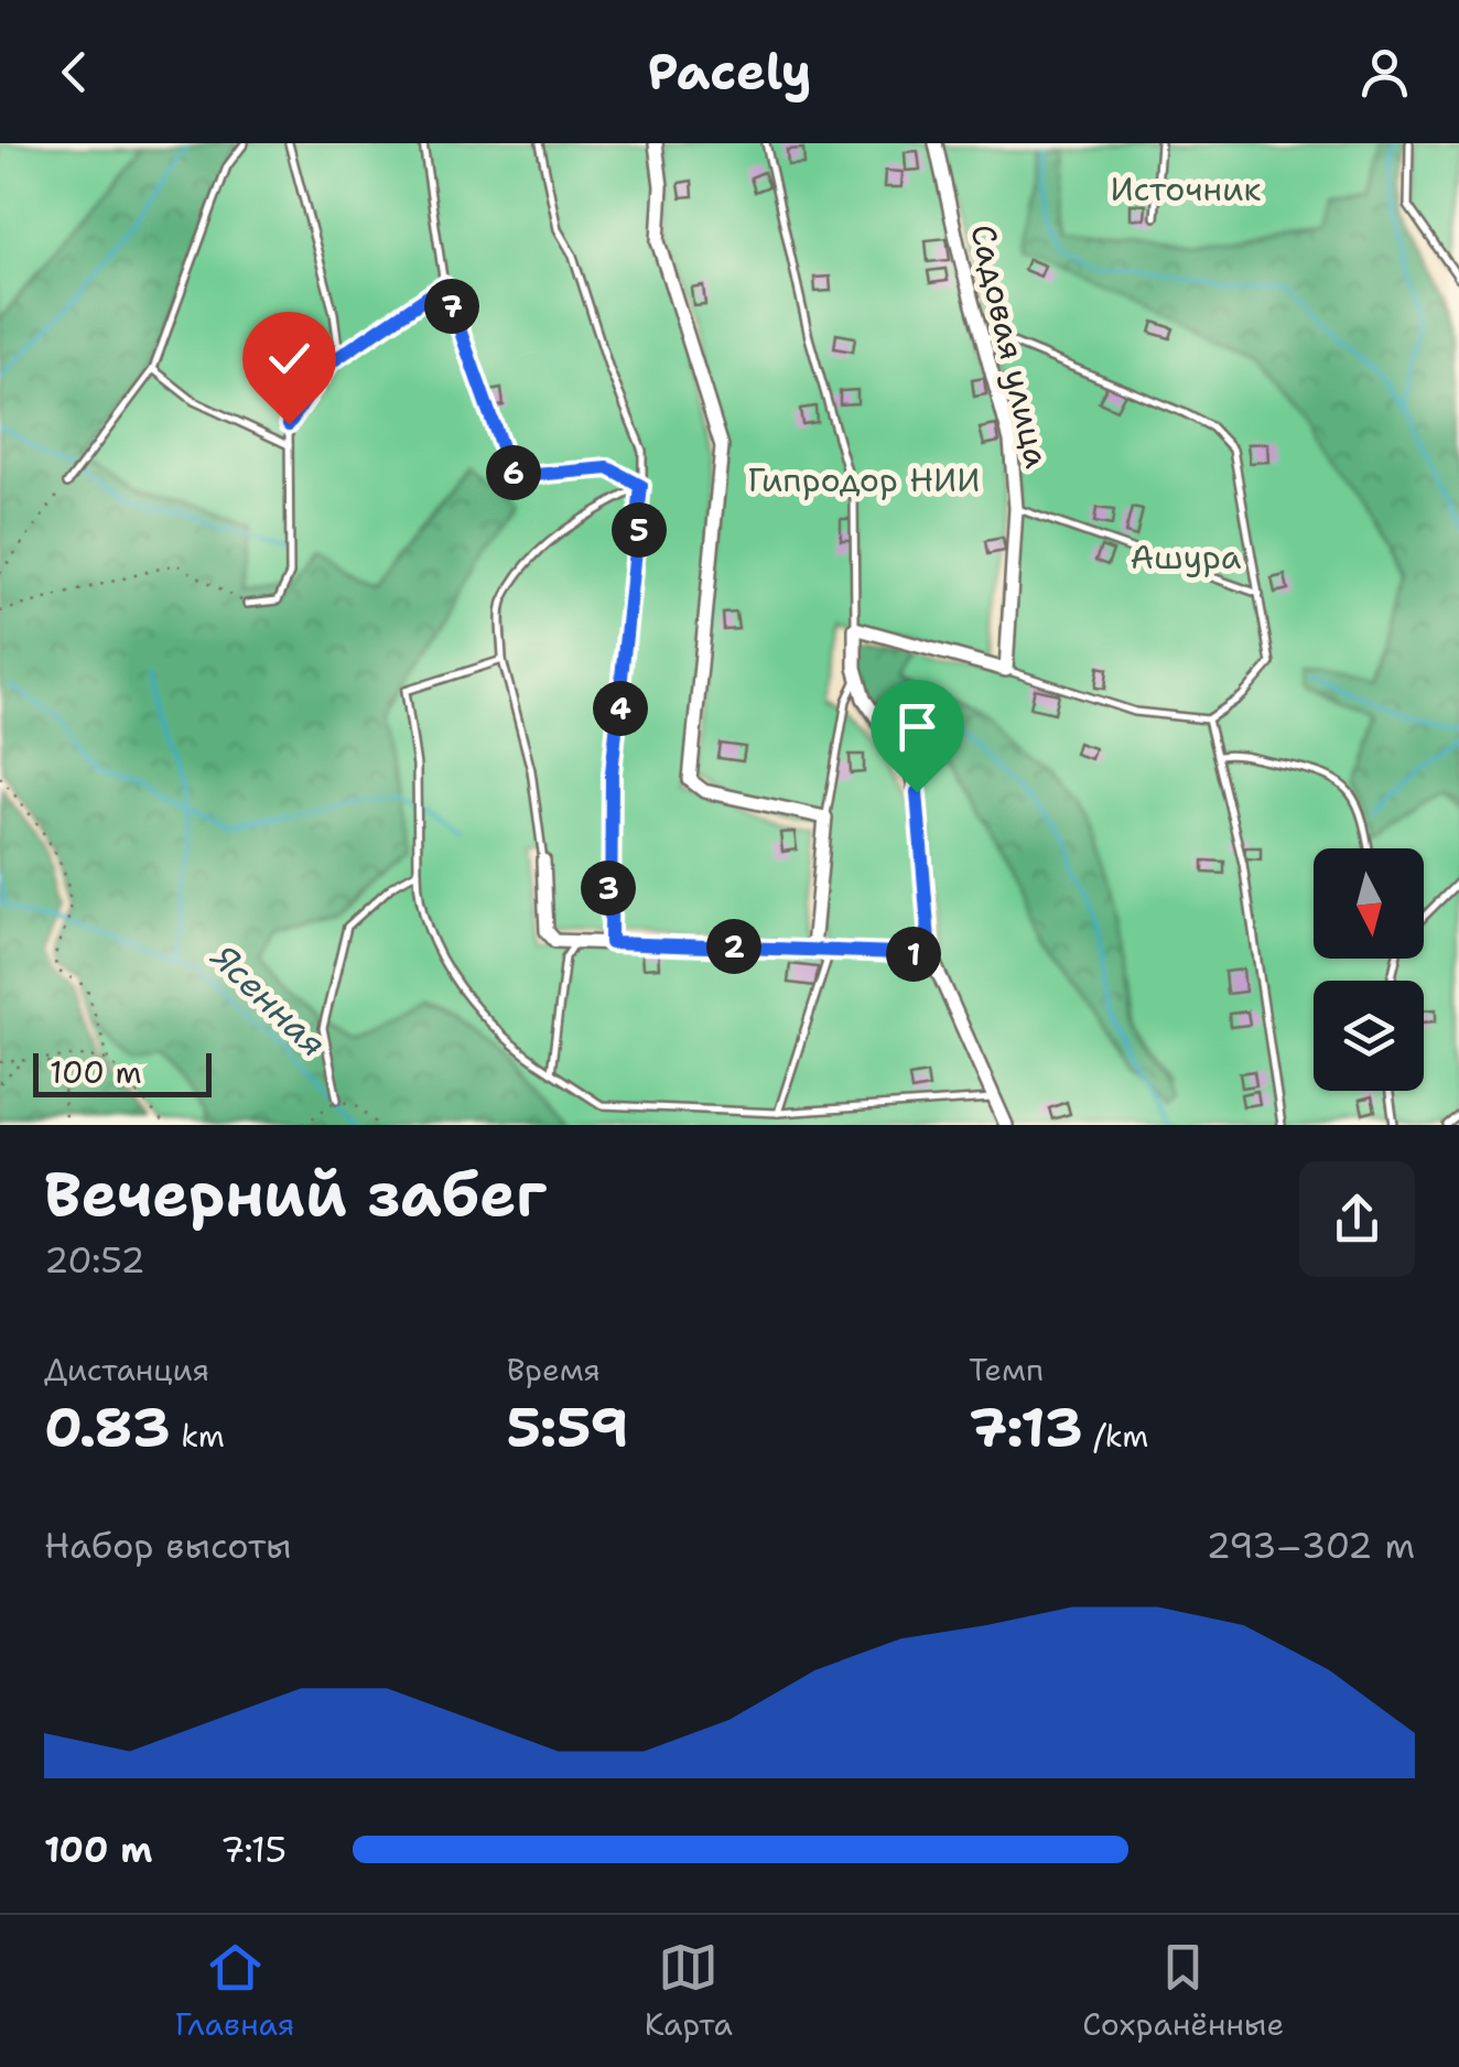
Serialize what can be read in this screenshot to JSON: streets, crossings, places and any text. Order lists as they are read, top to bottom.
{
  "streets": {
    "street": ["Садовая улица"]
  },
  "water": ["Ясенная"],
  "parks": ["Источник", "Гипродор НИИ", "Ашура"],
  "scale_bar": "100 m",
  "north": "bottom",
  "page": {
    "header": "Pacely",
    "pins": [
      "7",
      "6",
      "5",
      "4",
      "3",
      "2",
      "1"
    ],
    "scale": "100 m",
    "heading": ["Вечерний забег", "20:52"],
    "stats": [
      ["Дистанция", "0.83 km"],
      ["Время", "5:59"],
      ["Темп", "7:13 /km"]
    ],
    "chart": ["Набор высоты", "293–302 m"],
    "list": [
      {
        "name": "100 m",
        "note": "7:15"
      }
    ],
    "tabs": ["Главная", "Карта", "Сохранённые"]
  }
}
